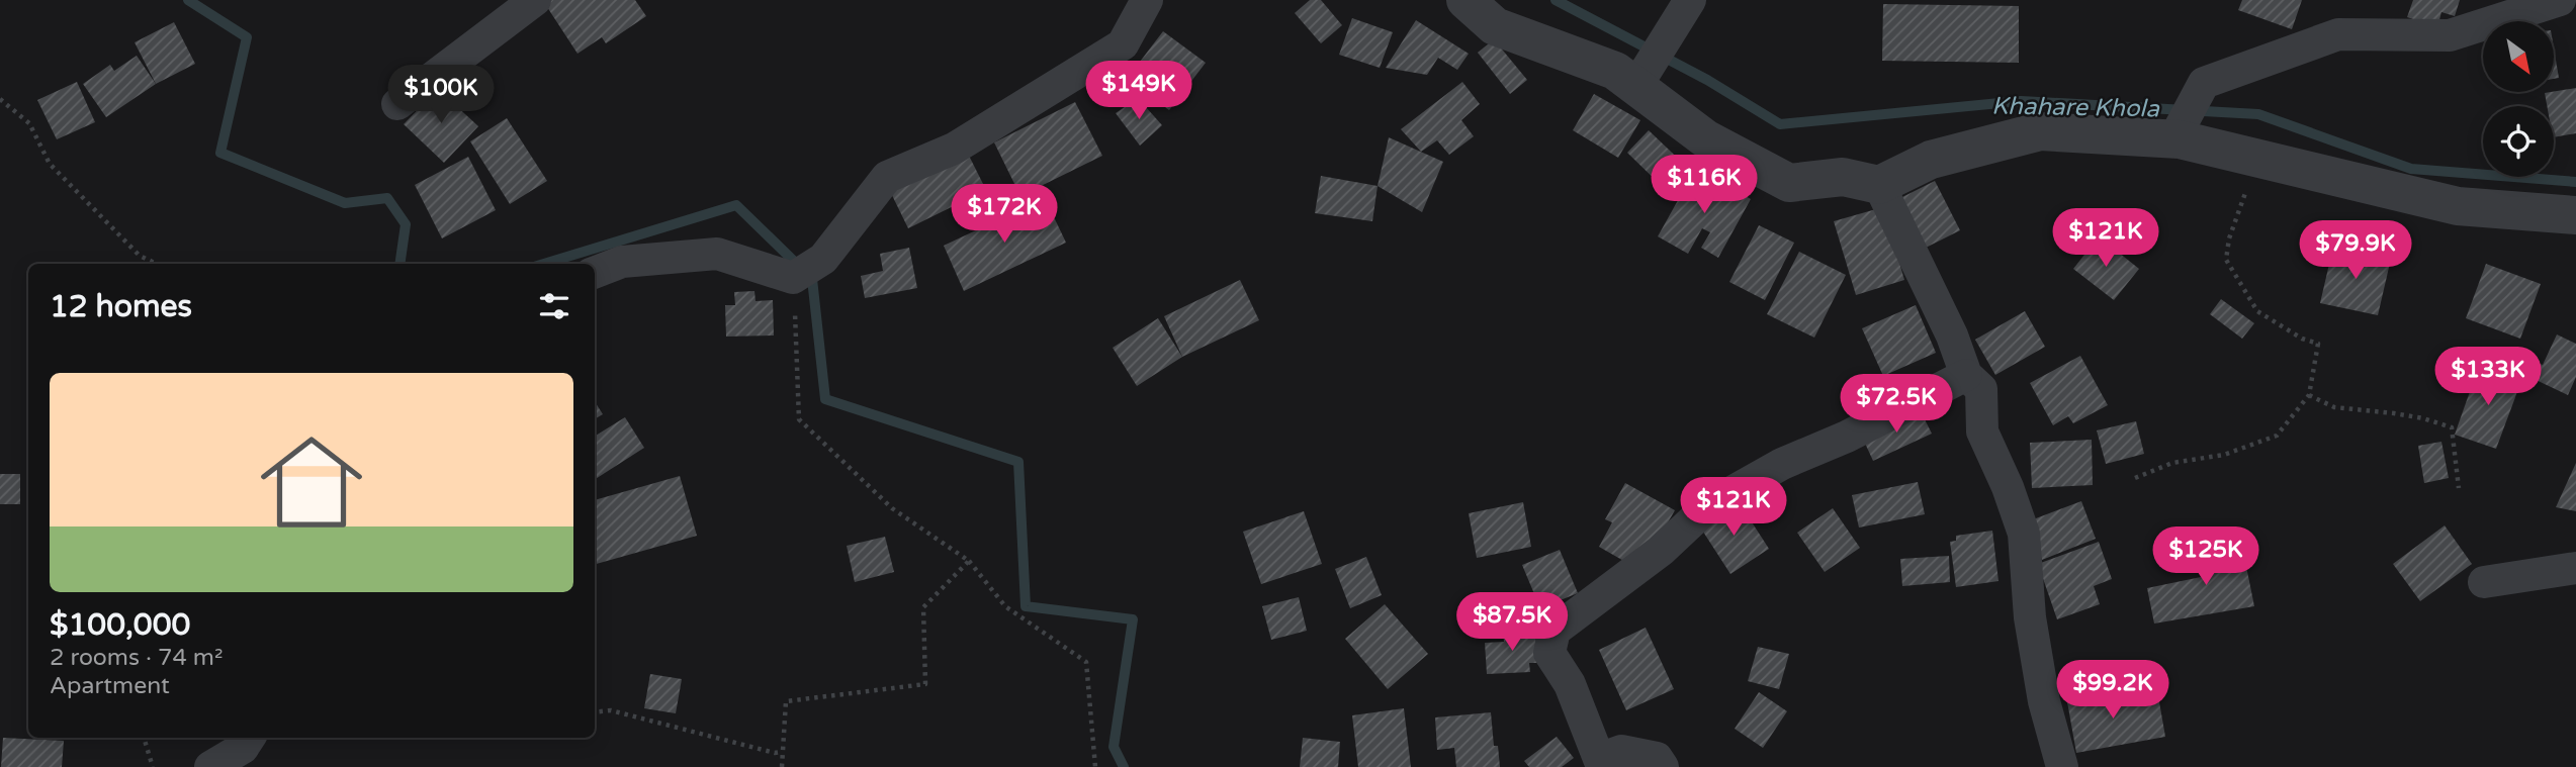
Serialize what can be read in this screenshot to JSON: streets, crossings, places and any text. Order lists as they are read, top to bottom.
{
  "water": ["Khahare Khola"],
  "north": "bottom right",
  "page": {
    "price": [
      "$149K",
      "$100K",
      "$116K",
      "$172K",
      "$121K",
      "$79.9K",
      "$133K",
      "$72.5K",
      "$121K",
      "$125K",
      "$87.5K",
      "$99.2K"
    ],
    "heading": "12 homes",
    "list": [
      {
        "name": "$100,000",
        "note": "2 rooms · 74 m² · Apartment"
      }
    ]
  }
}
